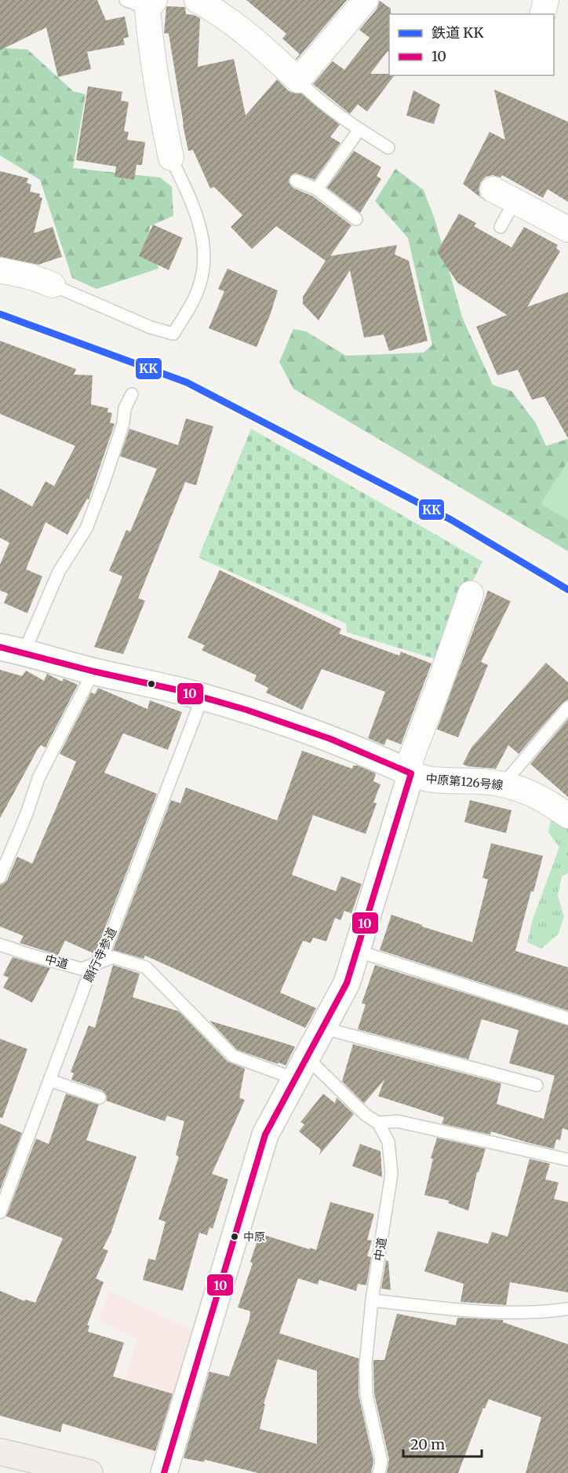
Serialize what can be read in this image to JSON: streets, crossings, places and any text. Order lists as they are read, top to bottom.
{
  "streets": {
    "street": ["中原第126号線"],
    "lane": ["願行寺参道", "中道"]
  },
  "crossings": [
    ["願行寺参道", "中道"]
  ],
  "places": ["中原"],
  "lines": ["rail line KK", "transit line 10"],
  "legend": ["鉄道 KK", "10"],
  "scale_bar": "20 m"
}
